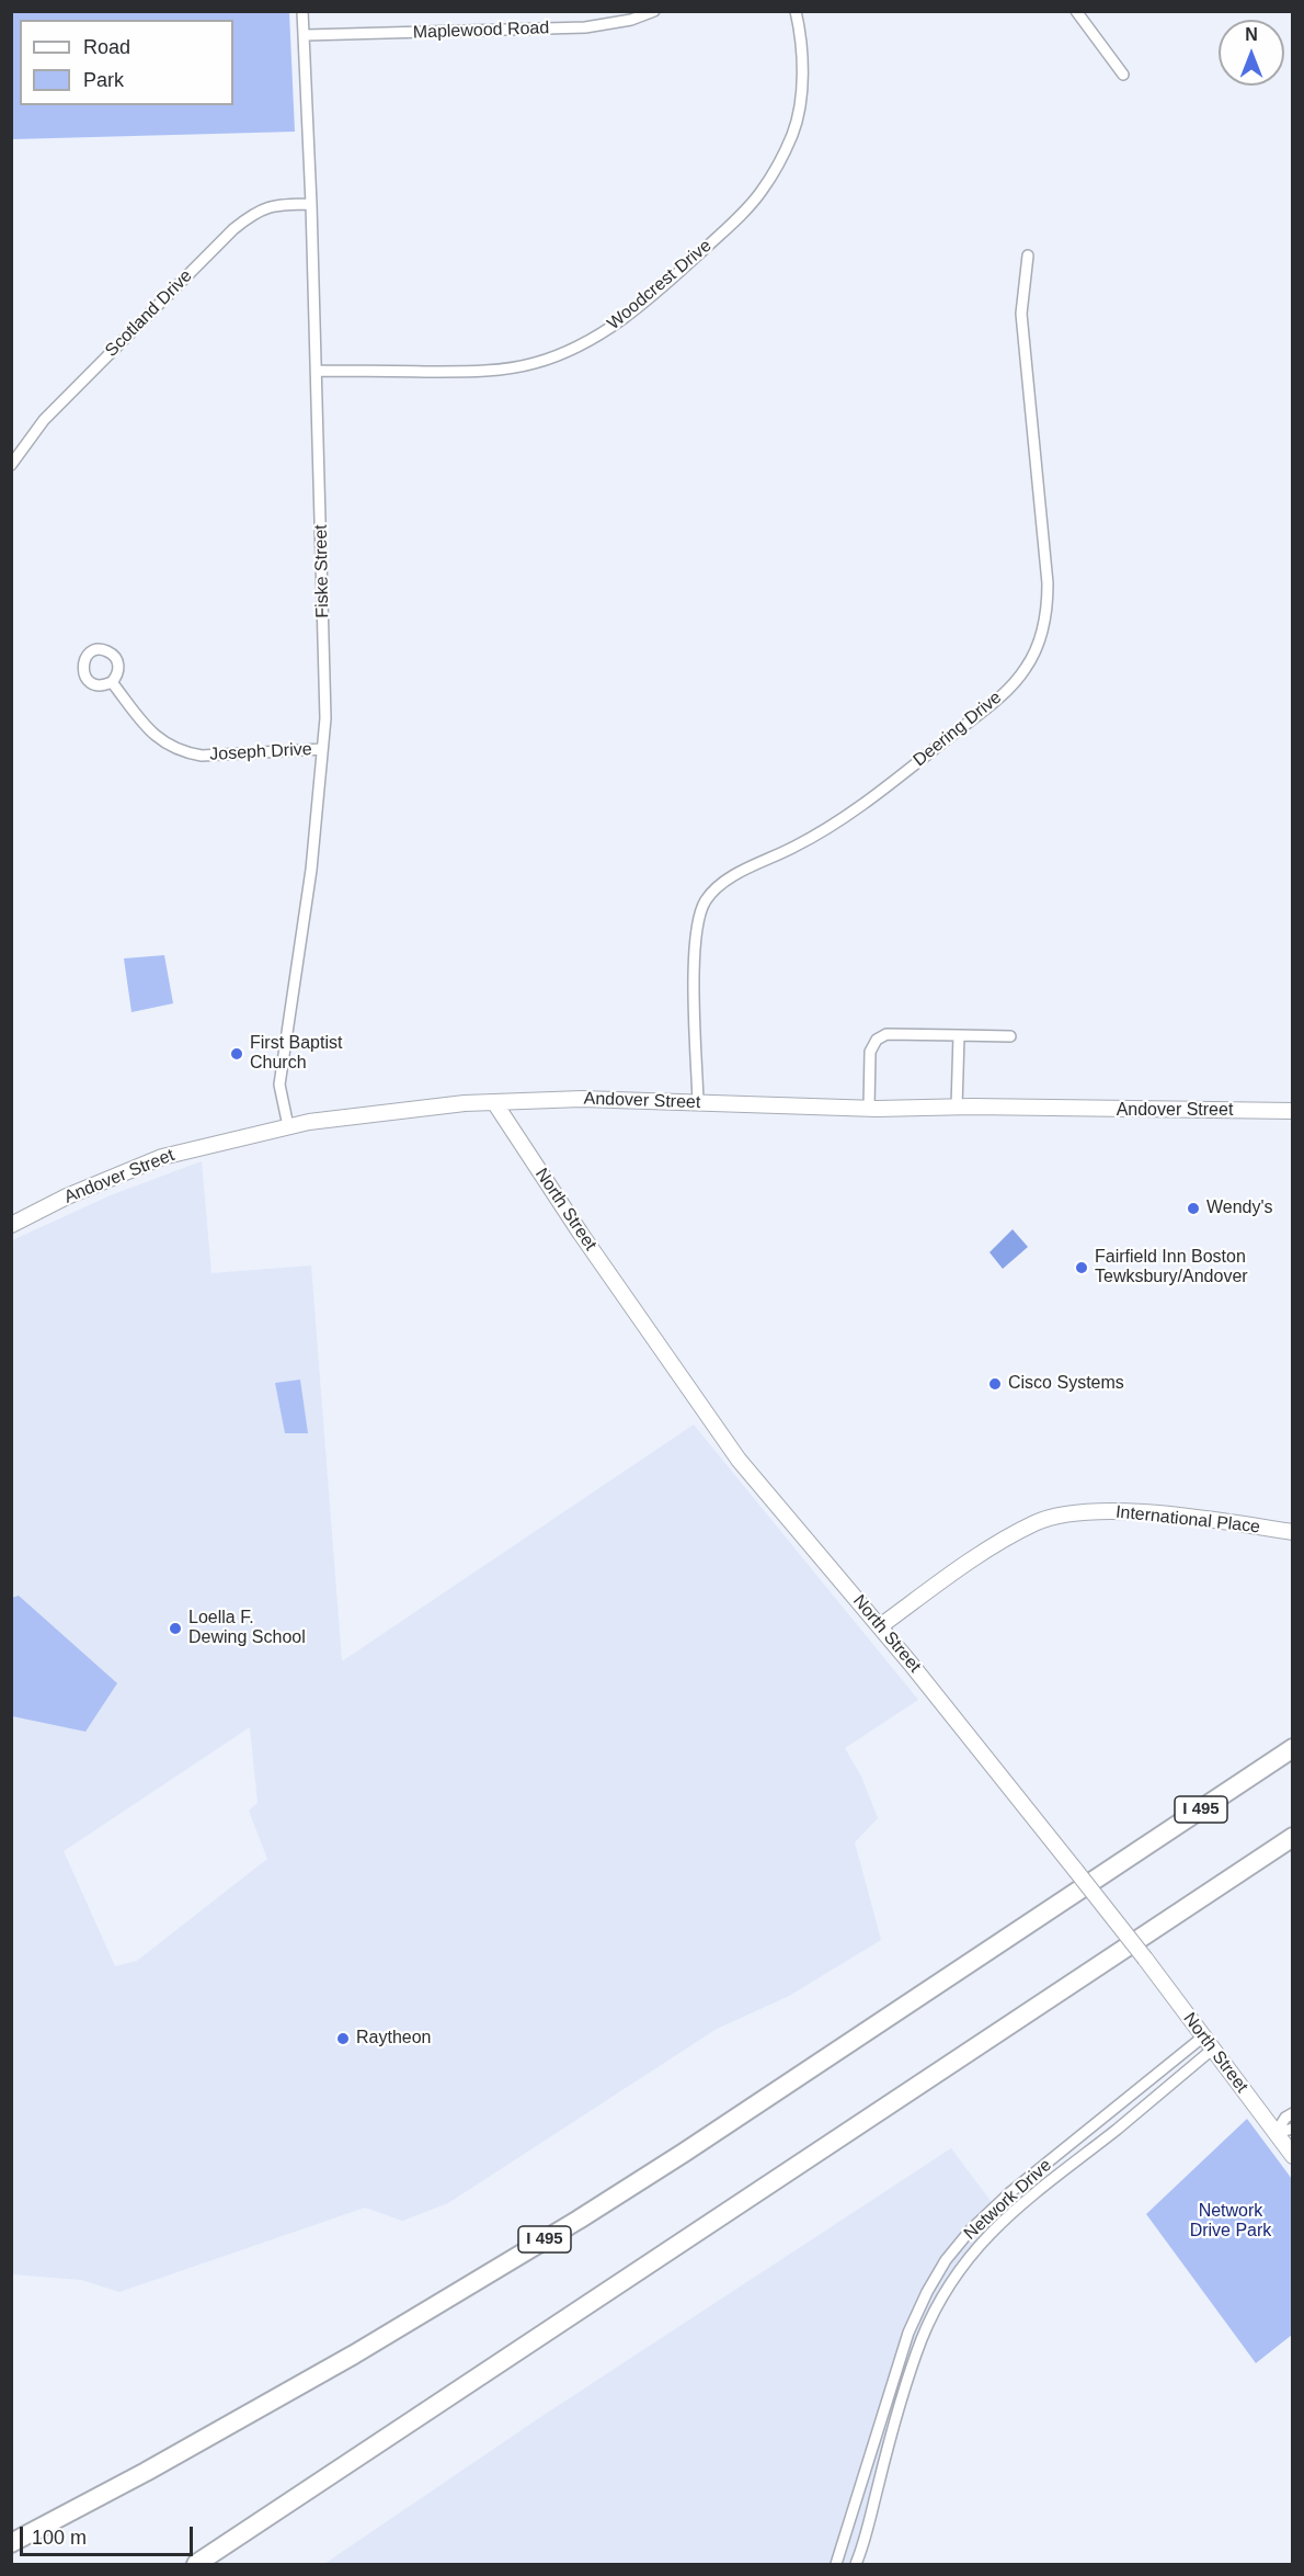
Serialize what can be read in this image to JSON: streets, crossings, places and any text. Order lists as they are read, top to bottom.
{
  "streets": {
    "highway": ["I 495"],
    "main road": ["Andover Street", "North Street", "International Place"],
    "street": [
      "Maplewood Road",
      "Woodcrest Drive",
      "Scotland Drive",
      "Fiske Street",
      "Deering Drive",
      "Joseph Drive",
      "Network Drive"
    ]
  },
  "crossings": [
    ["Maplewood Road", "Fiske Street"],
    ["Woodcrest Drive", "Fiske Street"],
    ["Scotland Drive", "Fiske Street"],
    ["Fiske Street", "Joseph Drive"],
    ["Fiske Street", "Andover Street"],
    ["Deering Drive", "Andover Street"],
    ["Andover Street", "North Street"],
    ["North Street", "International Place"],
    ["North Street", "Network Drive"]
  ],
  "parks": ["Network Drive Park"],
  "places": [
    "First Baptist Church",
    "Wendy's",
    "Fairfield Inn Boston Tewksbury/Andover",
    "Cisco Systems",
    "Loella F. Dewing School",
    "Raytheon"
  ],
  "legend": ["Road", "Park"],
  "scale_bar": "100 m",
  "north": "top"
}
